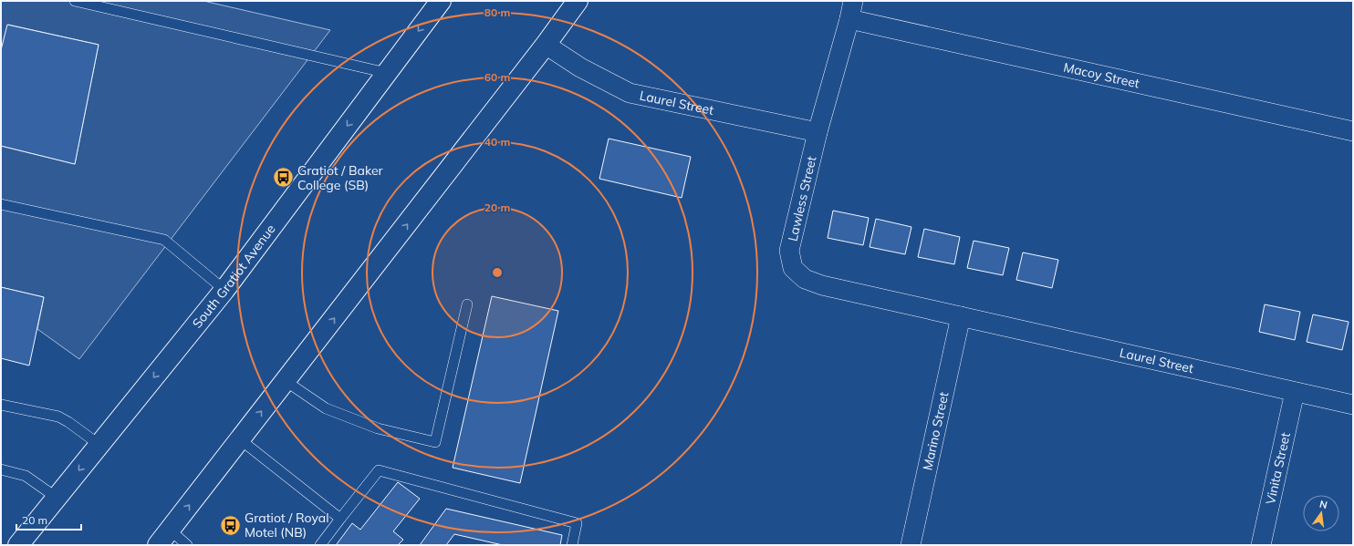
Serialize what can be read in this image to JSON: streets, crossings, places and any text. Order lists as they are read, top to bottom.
{
  "streets": {
    "main road": ["South Gratiot Avenue"],
    "street": [
      "Macoy Street",
      "Laurel Street",
      "Lawless Street",
      "Marino Street",
      "Vinita Street"
    ]
  },
  "crossings": [
    ["Macoy Street", "Lawless Street"],
    ["Laurel Street", "Lawless Street"],
    ["Laurel Street", "Marino Street"],
    ["Laurel Street", "Vinita Street"],
    ["Lawless Street", "Marino Street"]
  ],
  "places": {
    "bus stop": ["Gratiot / Baker College (SB)", "Gratiot / Royal Motel (NB)"]
  },
  "scale_bar": "20 m",
  "north": "top",
  "rings": [
    "80 m",
    "60 m",
    "40 m",
    "20 m"
  ]
}
